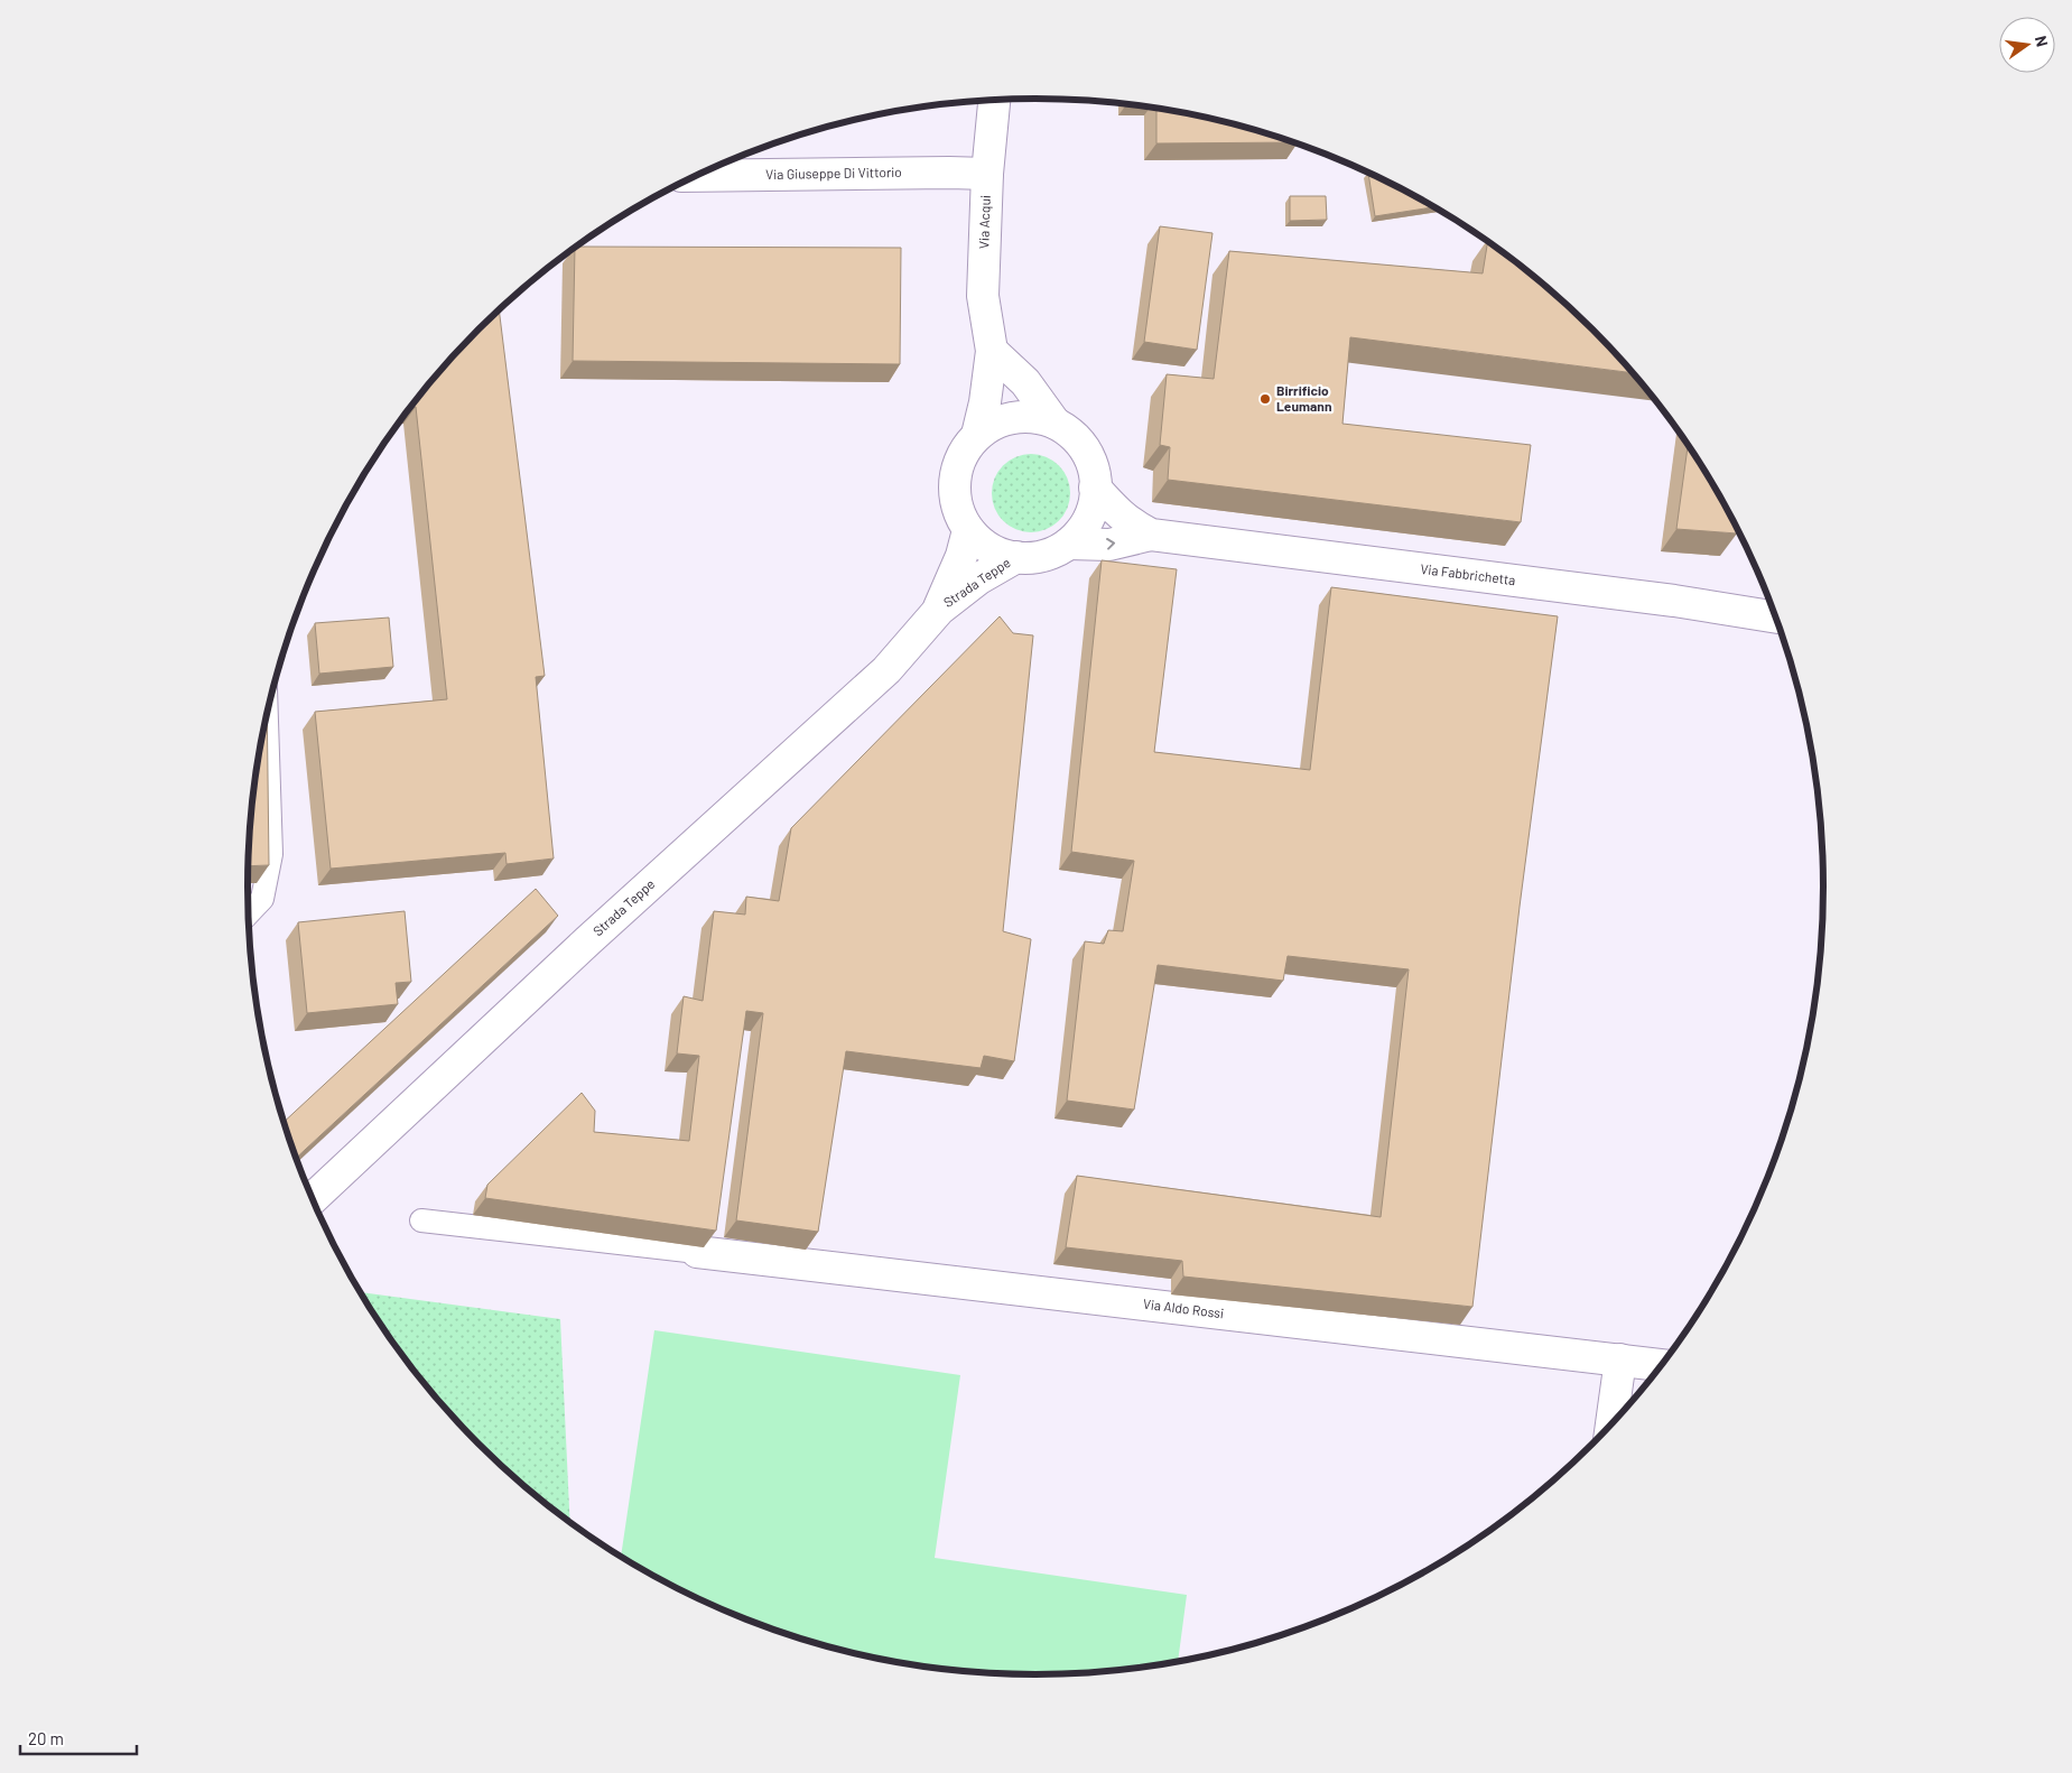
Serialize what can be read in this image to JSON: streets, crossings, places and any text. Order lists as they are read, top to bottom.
{
  "streets": {
    "street": [
      "Via Giuseppe Di Vittorio",
      "Via Acqui",
      "Via Fabbrichetta",
      "Strada Teppe",
      "Via Aldo Rossi"
    ]
  },
  "crossings": [
    ["Via Giuseppe Di Vittorio", "Via Acqui"],
    ["Via Acqui", "Via Fabbrichetta"],
    ["Via Acqui", "Strada Teppe"],
    ["Via Fabbrichetta", "Strada Teppe"]
  ],
  "places": ["Birrificio Leumann"],
  "scale_bar": "20 m",
  "north": "right"
}
